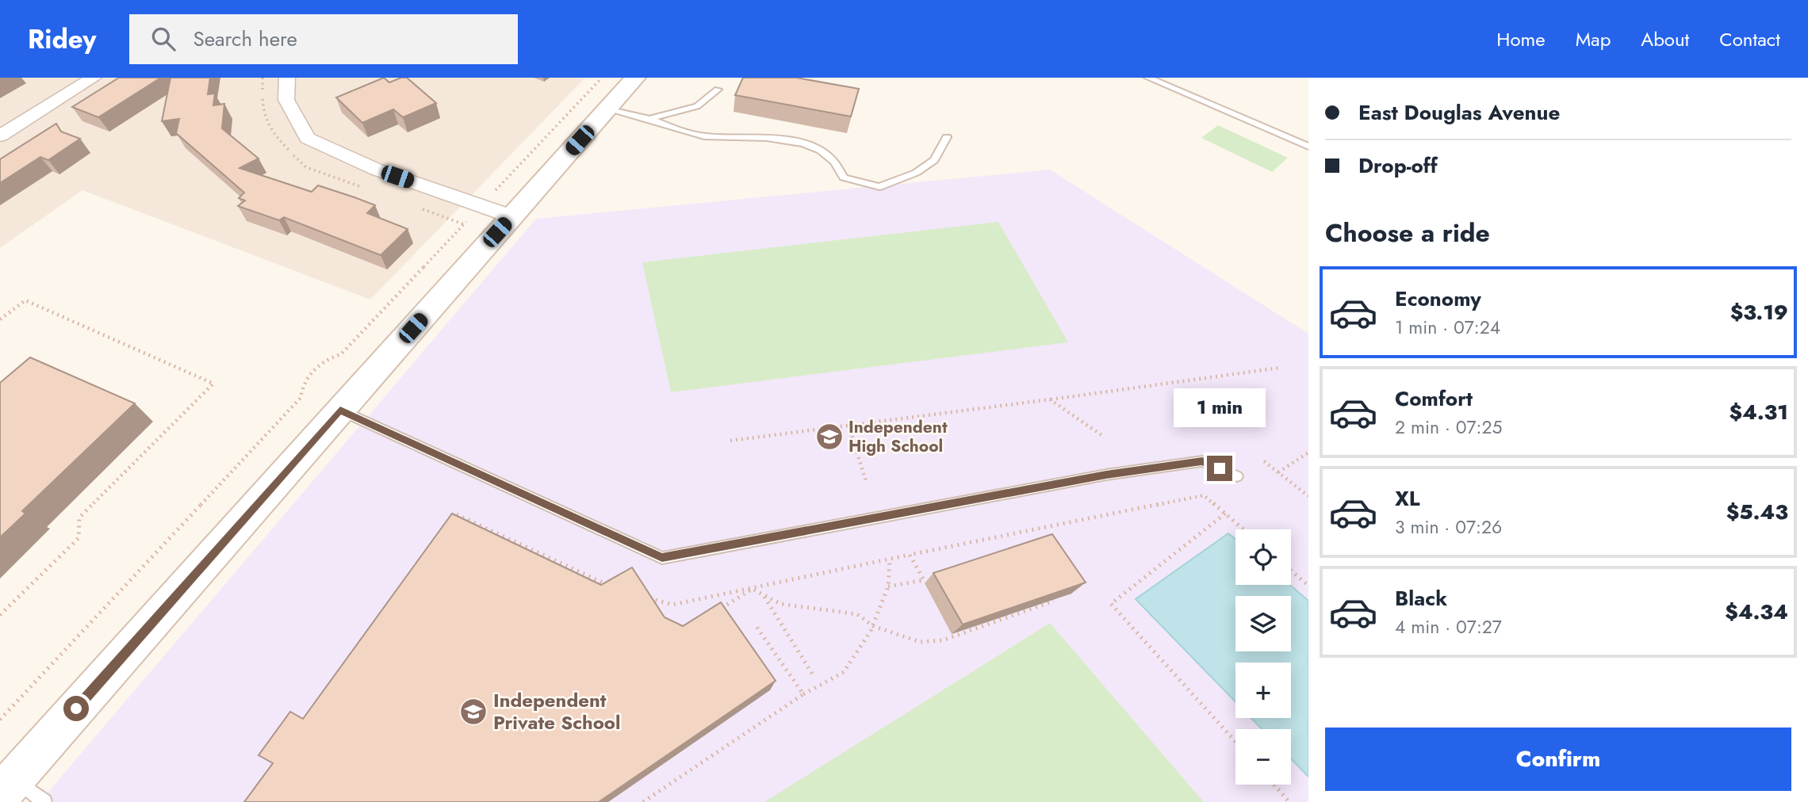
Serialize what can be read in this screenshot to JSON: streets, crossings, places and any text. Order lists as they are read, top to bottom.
{
  "places": {
    "school or university": ["Independent High School", "Independent Private School"]
  },
  "page": {
    "header": "Ridey",
    "search": "Search here",
    "nav": [
      "Home",
      "Map",
      "About",
      "Contact"
    ],
    "banner": ["East Douglas Avenue", "Drop-off"],
    "heading": "Choose a ride",
    "list": [
      {
        "name": "Economy",
        "note": "1 min · 07:24",
        "value": "$3.19"
      },
      {
        "name": "Comfort",
        "note": "2 min · 07:25",
        "value": "$4.31"
      },
      {
        "name": "XL",
        "note": "3 min · 07:26",
        "value": "$5.43"
      },
      {
        "name": "Black",
        "note": "4 min · 07:27",
        "value": "$4.34"
      }
    ],
    "bubble": "1 min",
    "map_buttons": ["+", "−"],
    "buttons": "Confirm"
  }
}
